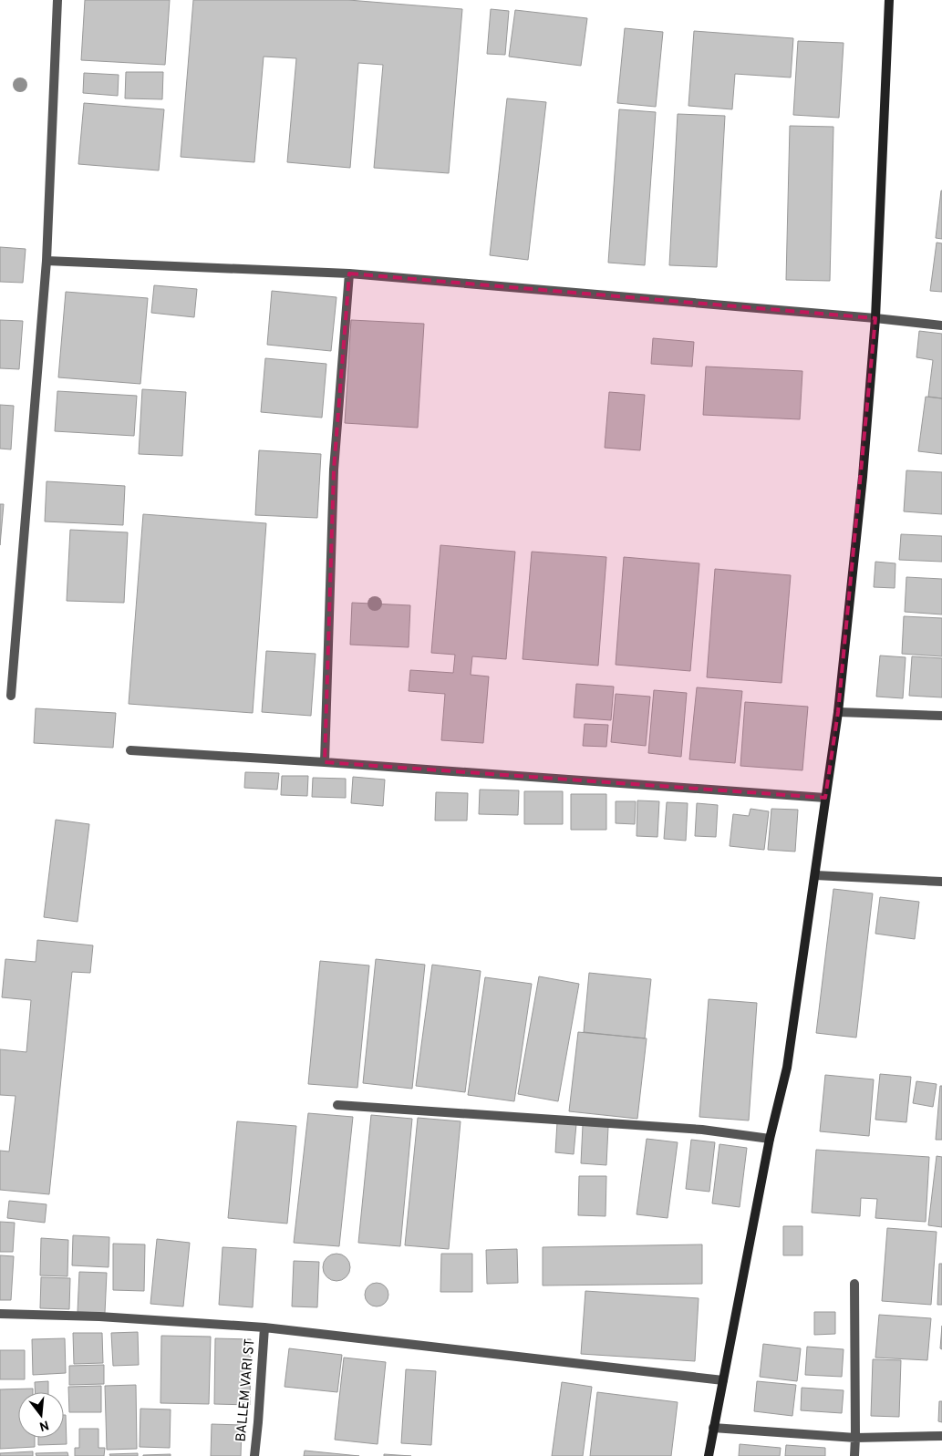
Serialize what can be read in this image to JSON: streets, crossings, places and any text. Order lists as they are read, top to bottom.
{
  "streets": {
    "street": ["BALLEM VARI ST"]
  },
  "north": "bottom"
}
